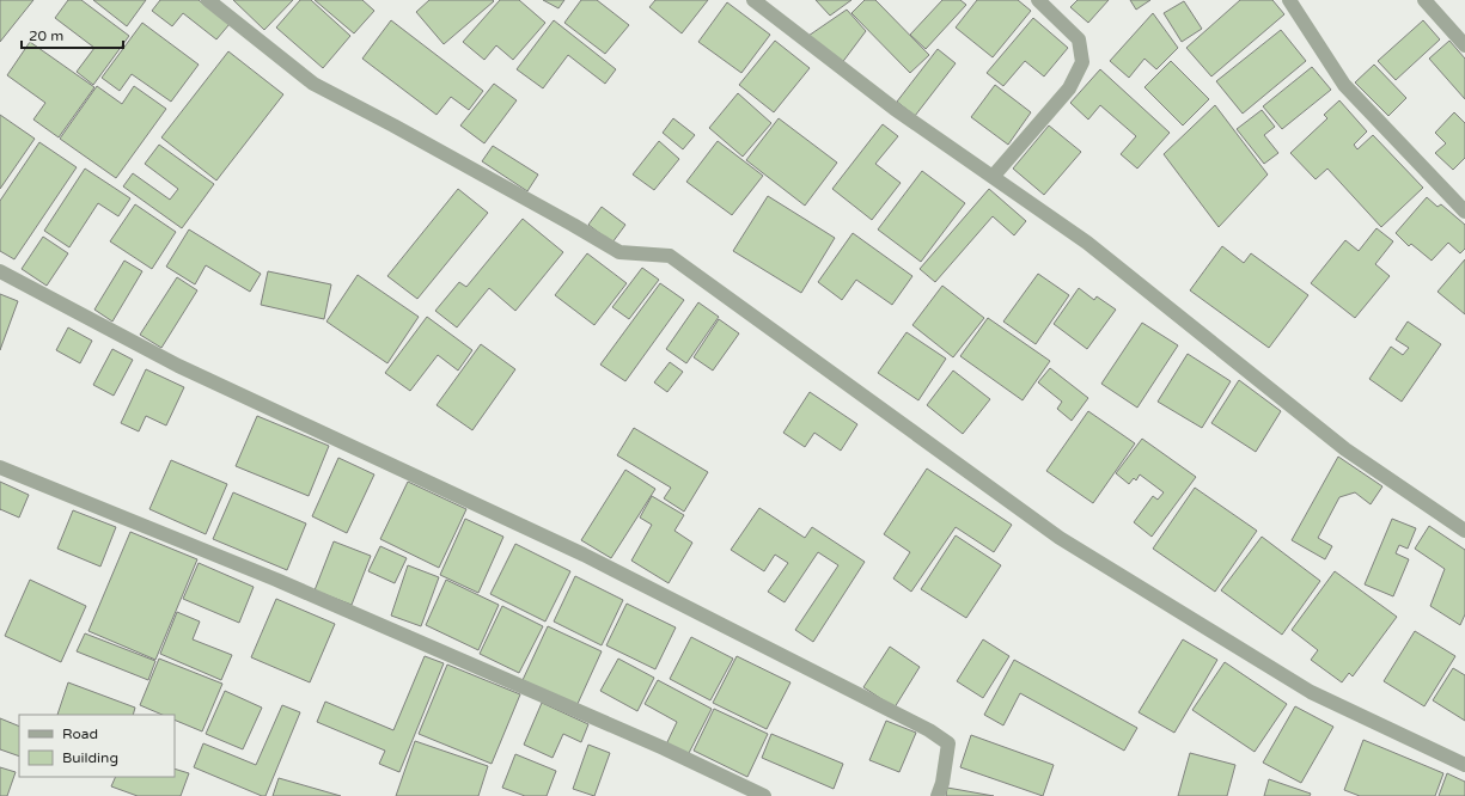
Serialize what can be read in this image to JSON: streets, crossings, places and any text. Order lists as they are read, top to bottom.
{
  "legend": ["Road", "Building"],
  "scale_bar": "20 m"
}
